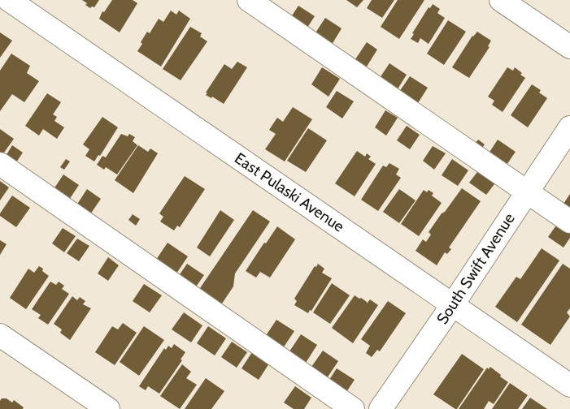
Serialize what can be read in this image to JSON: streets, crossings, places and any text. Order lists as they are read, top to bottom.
{
  "streets": {
    "street": ["East Pulaski Avenue", "South Swift Avenue"]
  },
  "crossings": [
    ["East Pulaski Avenue", "South Swift Avenue"]
  ]
}
